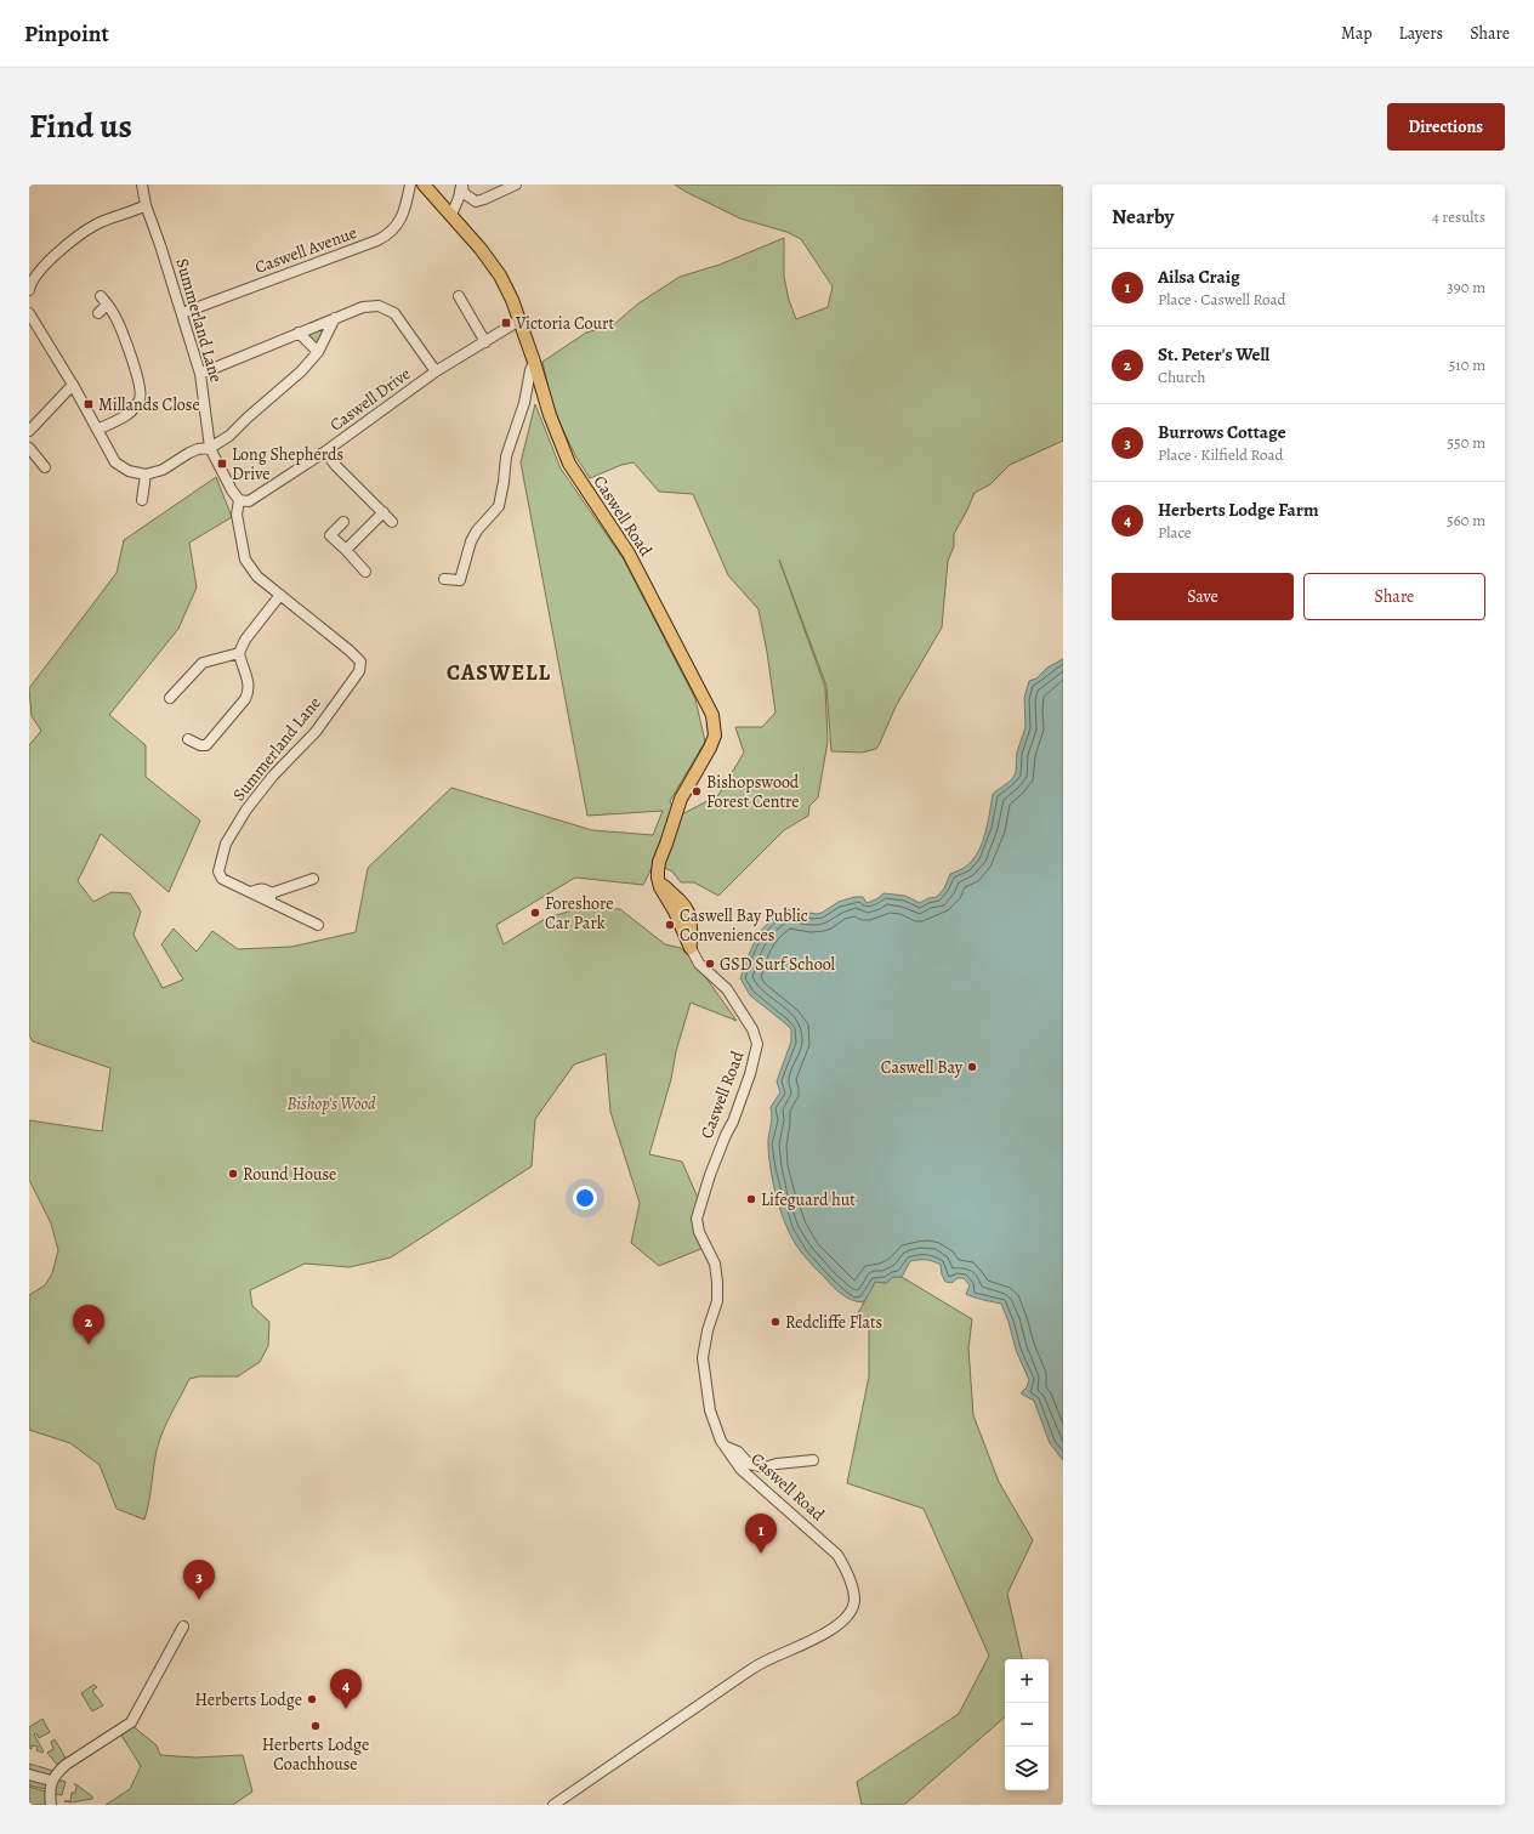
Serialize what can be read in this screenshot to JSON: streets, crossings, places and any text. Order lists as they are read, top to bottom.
{
  "streets": {
    "main road": ["Caswell Road"],
    "street": ["Caswell Avenue", "Summerland Lane", "Caswell Drive"]
  },
  "crossings": [
    ["Caswell Avenue", "Summerland Lane"],
    ["Summerland Lane", "Caswell Drive"],
    ["Caswell Drive", "Caswell Road"]
  ],
  "districts": ["CASWELL"],
  "parks": ["Bishop's Wood"],
  "places": {
    "transit": ["Victoria Court", "Millands Close", "Long Shepherds Drive"],
    "other": [
      "Bishopswood Forest Centre",
      "Foreshore Car Park",
      "Caswell Bay Public Conveniences",
      "GSD Surf School",
      "Caswell Bay",
      "Round House",
      "Lifeguard hut",
      "Redcliffe Flats",
      "Herberts Lodge",
      "Herberts Lodge Coachhouse"
    ]
  },
  "page": {
    "header": "Pinpoint",
    "nav": ["Map", "Layers", "Share"],
    "title": "Find us",
    "buttons": [
      "Directions",
      ["Save", "Share"]
    ],
    "heading": ["Nearby", "4 results"],
    "list": [
      {
        "mark": "1",
        "name": "Ailsa Craig",
        "note": "Place · Caswell Road",
        "value": "390 m"
      },
      {
        "mark": "2",
        "name": "St. Peter's Well",
        "note": "Church",
        "value": "510 m"
      },
      {
        "mark": "3",
        "name": "Burrows Cottage",
        "note": "Place · Kilfield Road",
        "value": "550 m"
      },
      {
        "mark": "4",
        "name": "Herberts Lodge Farm",
        "note": "Place",
        "value": "560 m"
      }
    ],
    "pins": [
      "2",
      "1",
      "3",
      "4"
    ],
    "map_buttons": ["+", "−"]
  }
}
